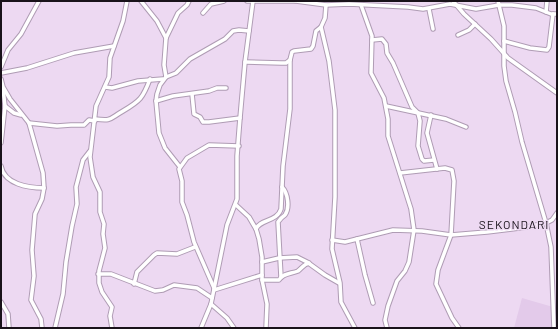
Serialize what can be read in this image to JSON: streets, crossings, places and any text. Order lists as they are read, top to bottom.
{
  "districts": ["SEKONDARI"]
}
